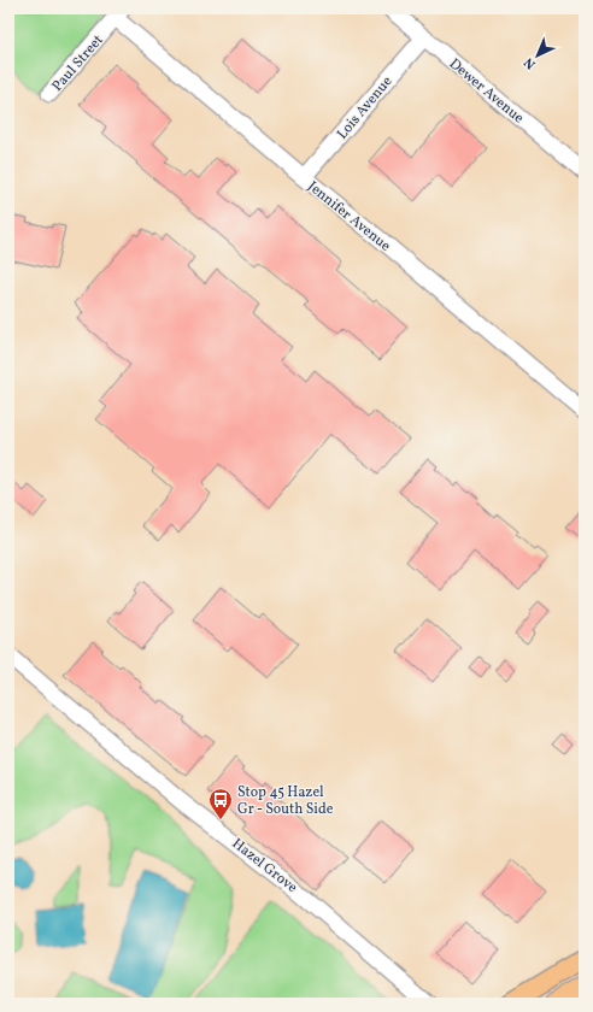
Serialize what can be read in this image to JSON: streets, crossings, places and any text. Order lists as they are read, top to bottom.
{
  "streets": {
    "street": [
      "Paul Street",
      "Dewer Avenue",
      "Lois Avenue",
      "Jennifer Avenue",
      "Hazel Grove"
    ]
  },
  "crossings": [
    ["Paul Street", "Jennifer Avenue"],
    ["Dewer Avenue", "Lois Avenue"],
    ["Lois Avenue", "Jennifer Avenue"]
  ],
  "places": {
    "bus stop": ["Stop 45 Hazel Gr - South Side"]
  },
  "north": "bottom left"
}
